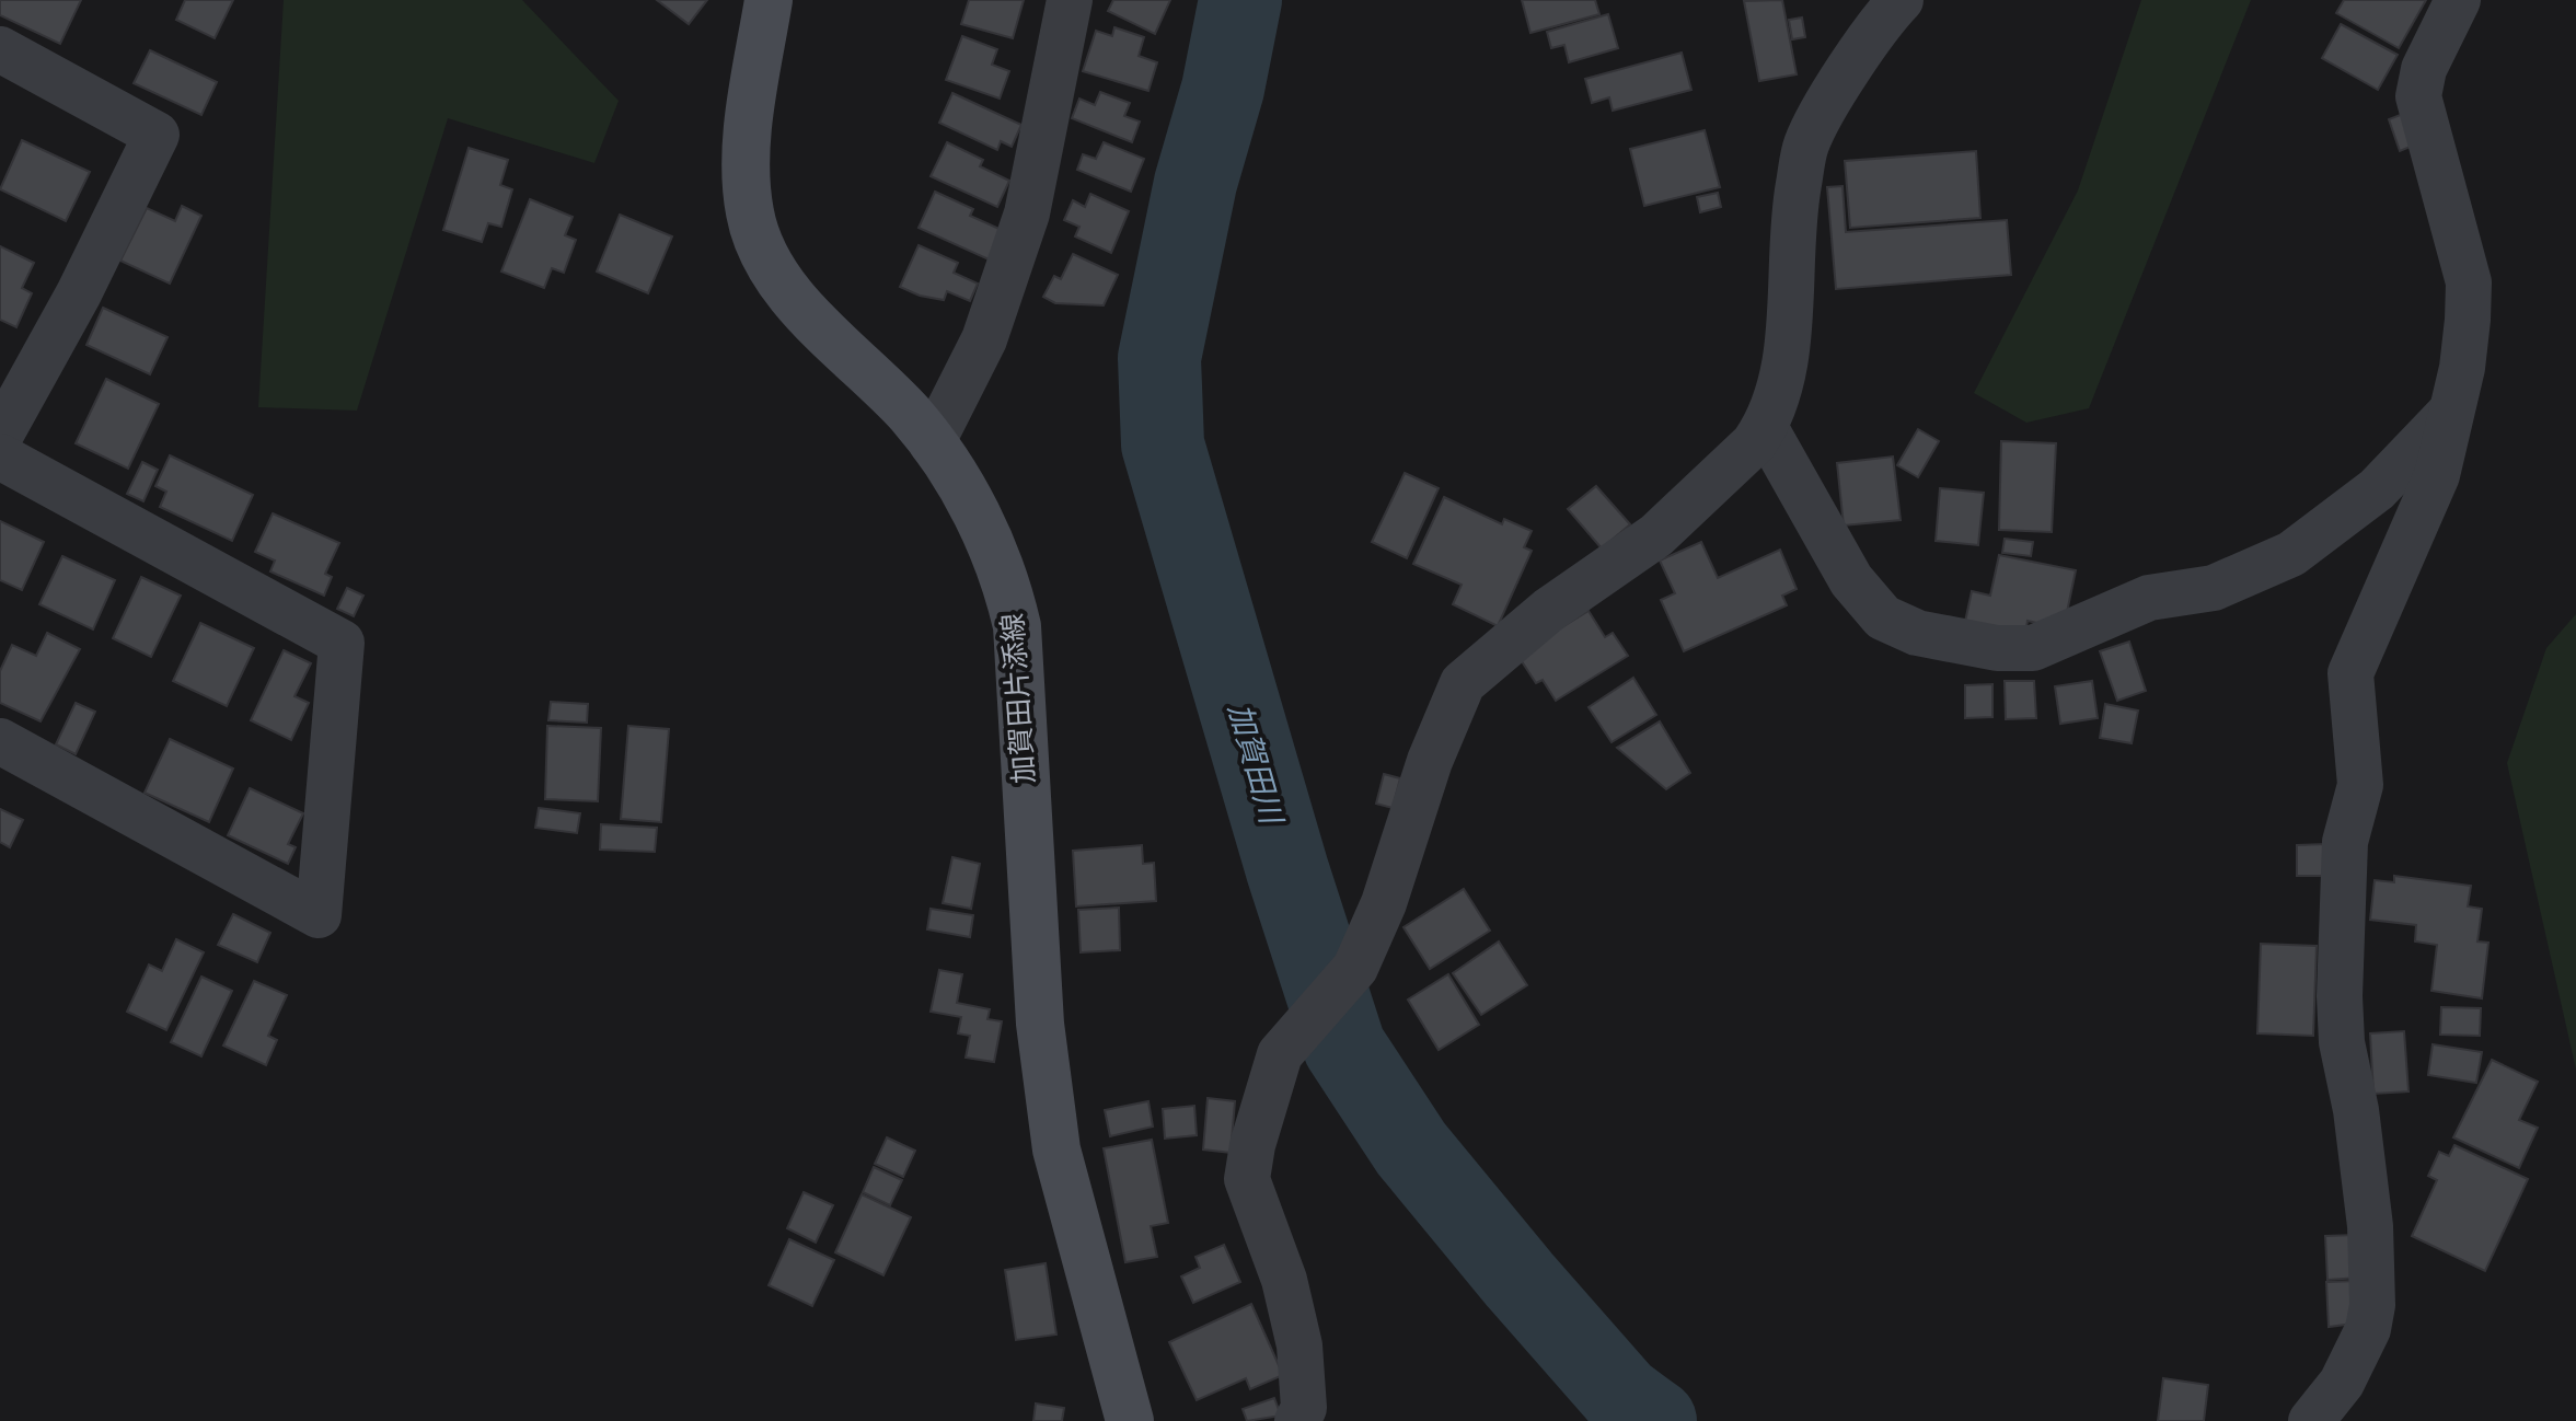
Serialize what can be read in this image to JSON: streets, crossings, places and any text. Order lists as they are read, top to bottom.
{
  "streets": {
    "main road": ["加賀田片添線"]
  },
  "water": ["加賀田川"]
}
